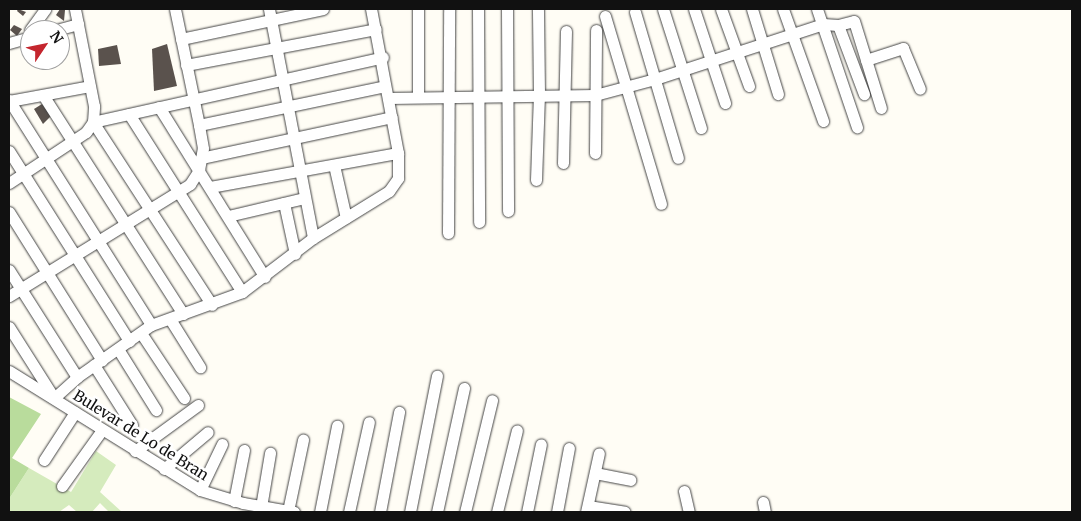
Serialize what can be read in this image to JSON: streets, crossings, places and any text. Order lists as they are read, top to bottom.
{
  "streets": {
    "street": ["Bulevar de Lo de Bran"]
  },
  "north": "top right"
}
